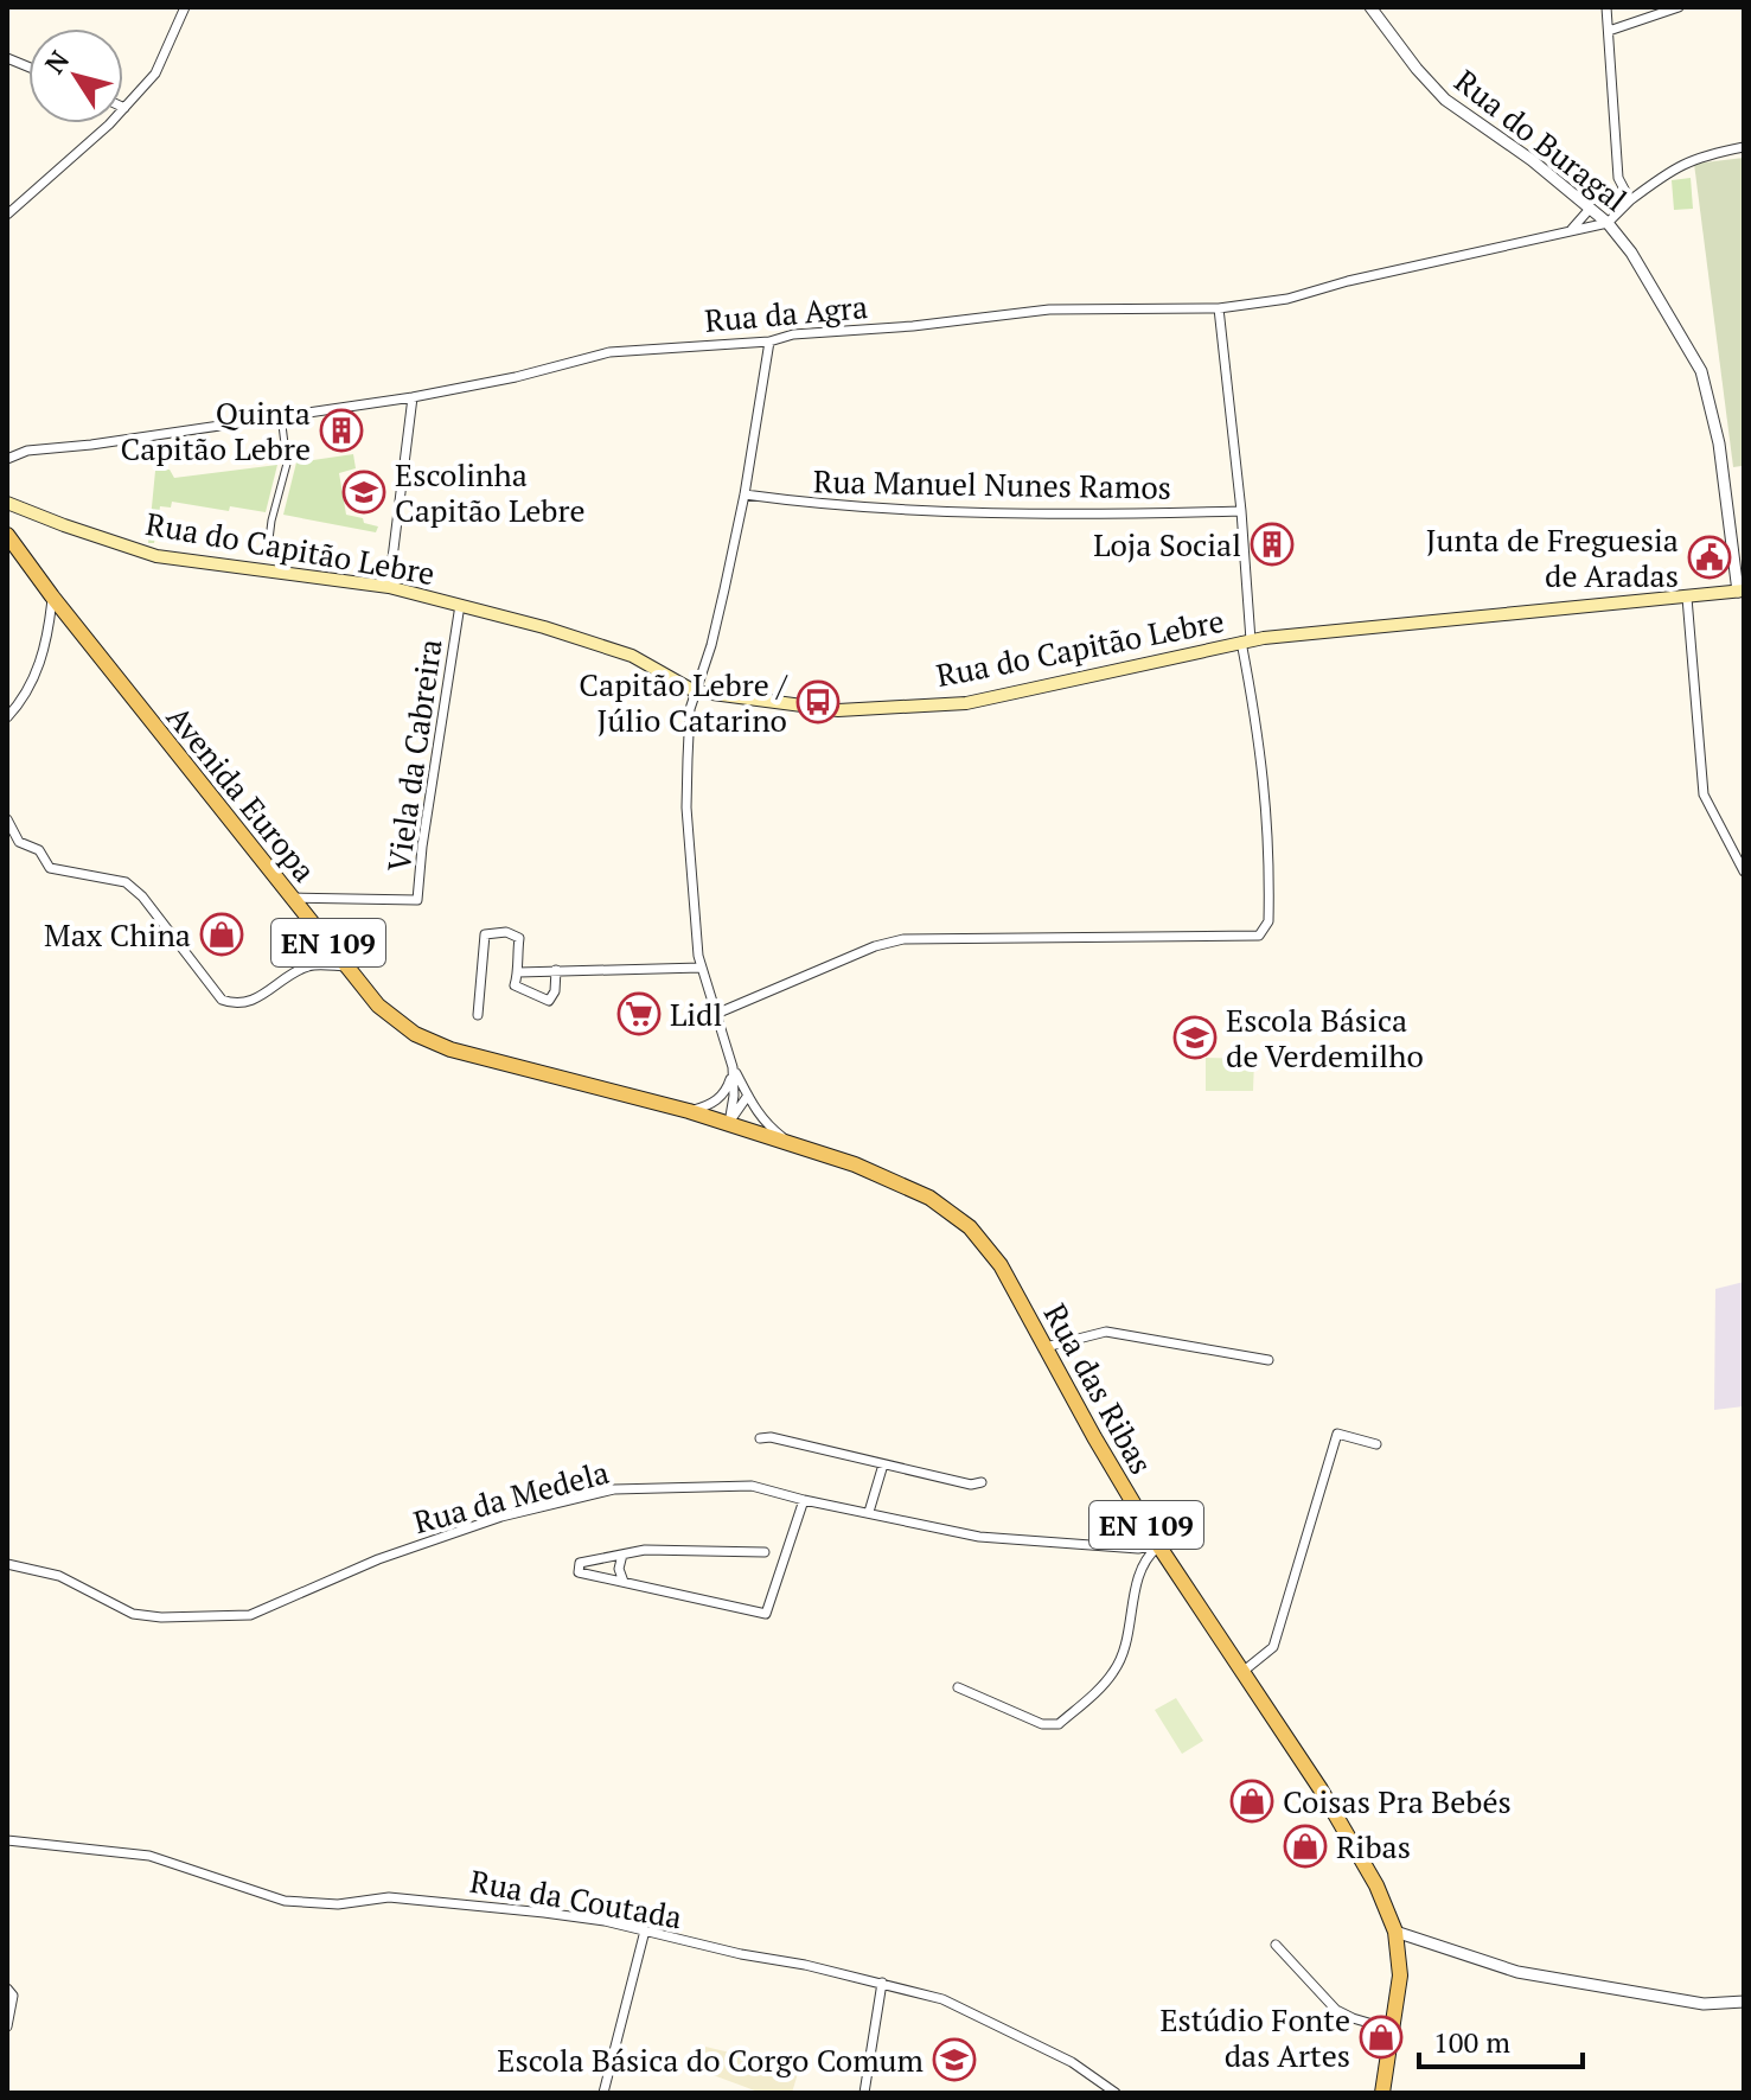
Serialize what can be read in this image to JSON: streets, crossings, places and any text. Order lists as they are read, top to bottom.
{
  "streets": {
    "main road": [
      "Rua do Capitão Lebre",
      "Avenida Europa",
      "EN 109",
      "Rua das Ribas"
    ],
    "street": [
      "Rua do Buragal",
      "Rua da Agra",
      "Rua Manuel Nunes Ramos",
      "Viela da Cabreira",
      "Rua da Medela",
      "Rua da Coutada"
    ]
  },
  "crossings": [
    ["Rua do Buragal", "Rua da Agra"],
    ["Rua do Buragal", "Rua do Capitão Lebre"],
    ["Rua do Capitão Lebre", "Viela da Cabreira"],
    ["Viela da Cabreira", "Avenida Europa"],
    ["Avenida Europa", "Rua das Ribas"],
    ["EN 109", "Rua das Ribas"],
    ["Rua das Ribas", "Rua da Medela"]
  ],
  "places": {
    "building": ["Quinta Capitão Lebre", "Loja Social"],
    "school or university": ["Escolinha Capitão Lebre", "Escola Básica de Verdemilho", "Escola Básica do Corgo Comum"],
    "public building": ["Junta de Freguesia de Aradas"],
    "bus stop": ["Capitão Lebre / Júlio Catarino"],
    "shop": [
      "Max China",
      "Coisas Pra Bebés",
      "Ribas",
      "Estúdio Fonte das Artes"
    ],
    "supermarket": ["Lidl"]
  },
  "scale_bar": "100 m",
  "north": "top left"
}
